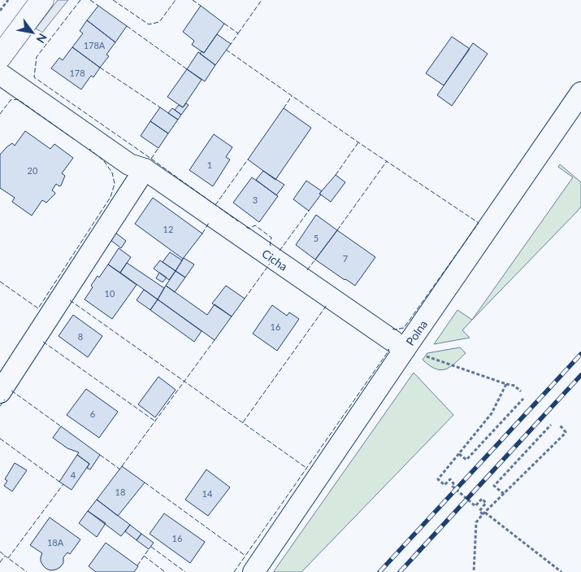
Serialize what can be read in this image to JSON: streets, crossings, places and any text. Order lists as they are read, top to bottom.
{
  "streets": {
    "street": ["Cicha", "Polna"]
  },
  "crossings": [
    ["Cicha", "Polna"]
  ],
  "house_numbers": [
    "178A",
    "178",
    "1",
    "20",
    "3",
    "12",
    "5",
    "7",
    "10",
    "16",
    "8",
    "6",
    "4",
    "18",
    "14",
    "16",
    "18A"
  ],
  "north": "bottom right"
}
